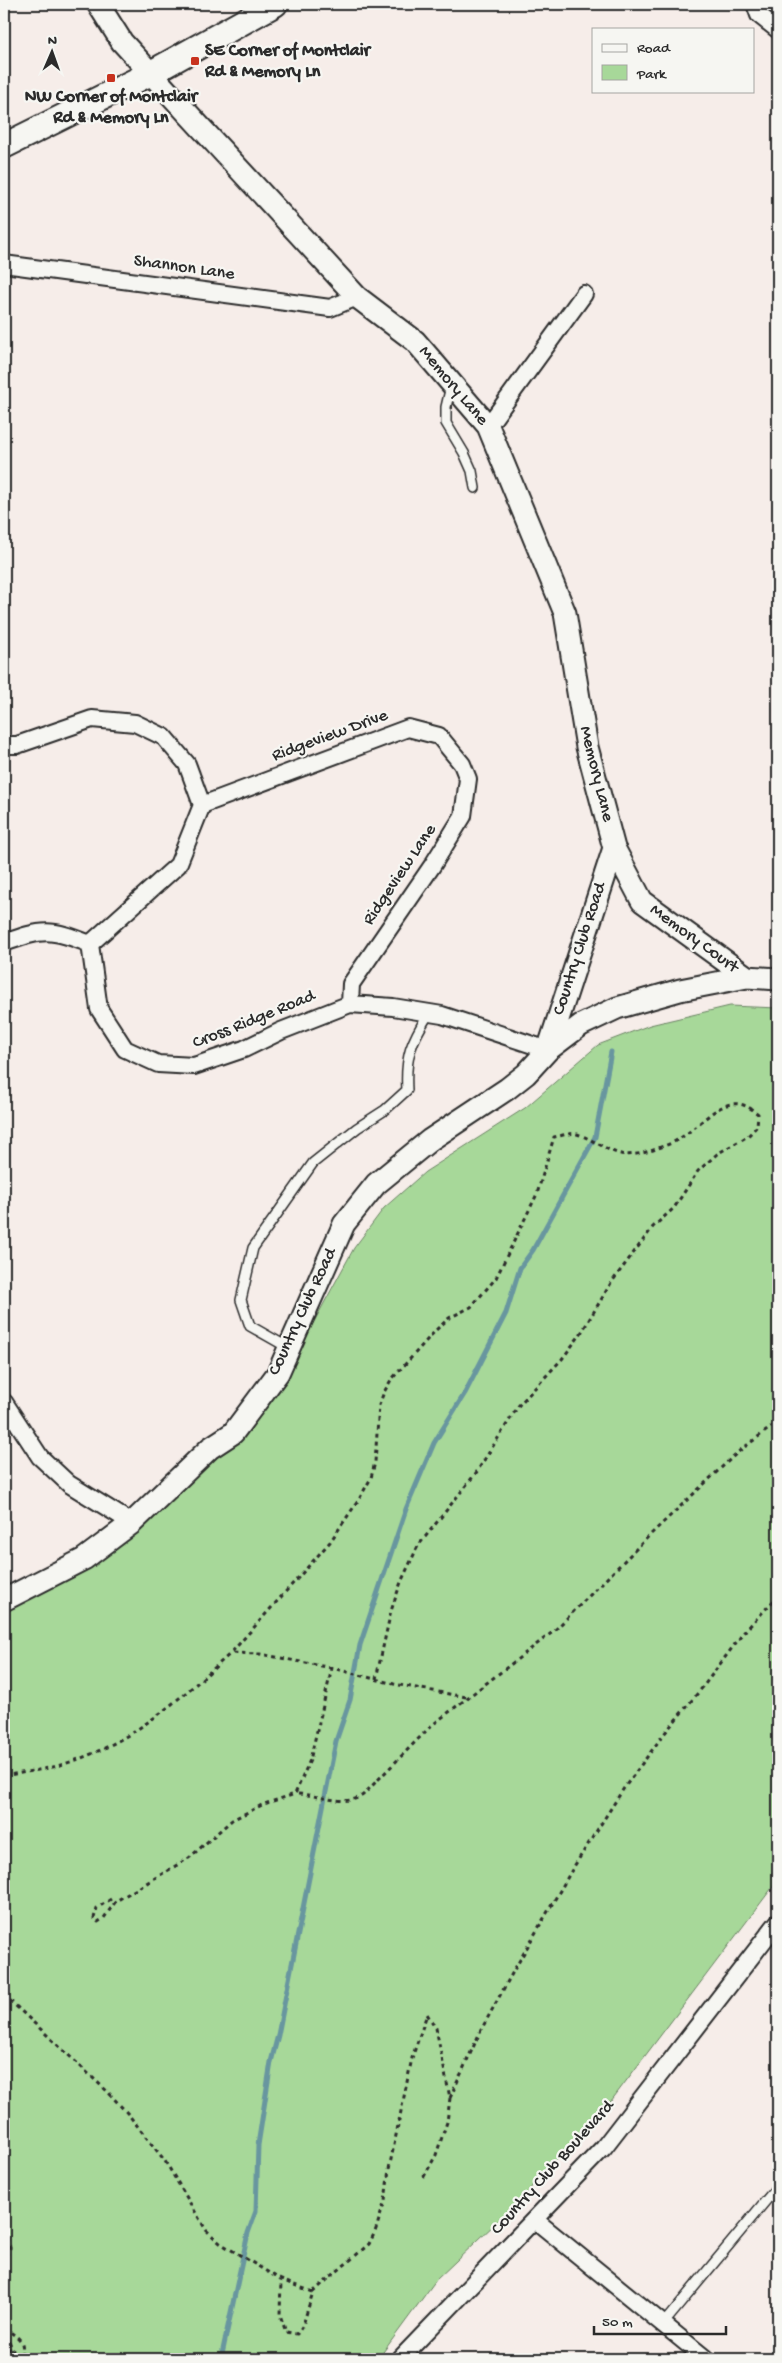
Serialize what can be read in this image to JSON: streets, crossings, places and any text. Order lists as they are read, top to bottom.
{
  "streets": {
    "street": [
      "Shannon Lane",
      "Memory Lane",
      "Ridgeview Drive",
      "Ridgeview Lane",
      "Memory Court",
      "Country Club Road",
      "Cross Ridge Road",
      "Country Club Boulevard"
    ]
  },
  "crossings": [
    ["Shannon Lane", "Memory Lane"],
    ["Memory Lane", "Memory Court"],
    ["Memory Lane", "Country Club Road"],
    ["Ridgeview Drive", "Ridgeview Lane"],
    ["Ridgeview Lane", "Cross Ridge Road"],
    ["Memory Court", "Country Club Road"],
    ["Country Club Road", "Cross Ridge Road"]
  ],
  "places": {
    "transit": ["SE Corner of Montclair Rd & Memory Ln", "NW Corner of Montclair Rd & Memory Ln"]
  },
  "legend": ["Road", "Park"],
  "scale_bar": "50 m",
  "north": "top"
}
